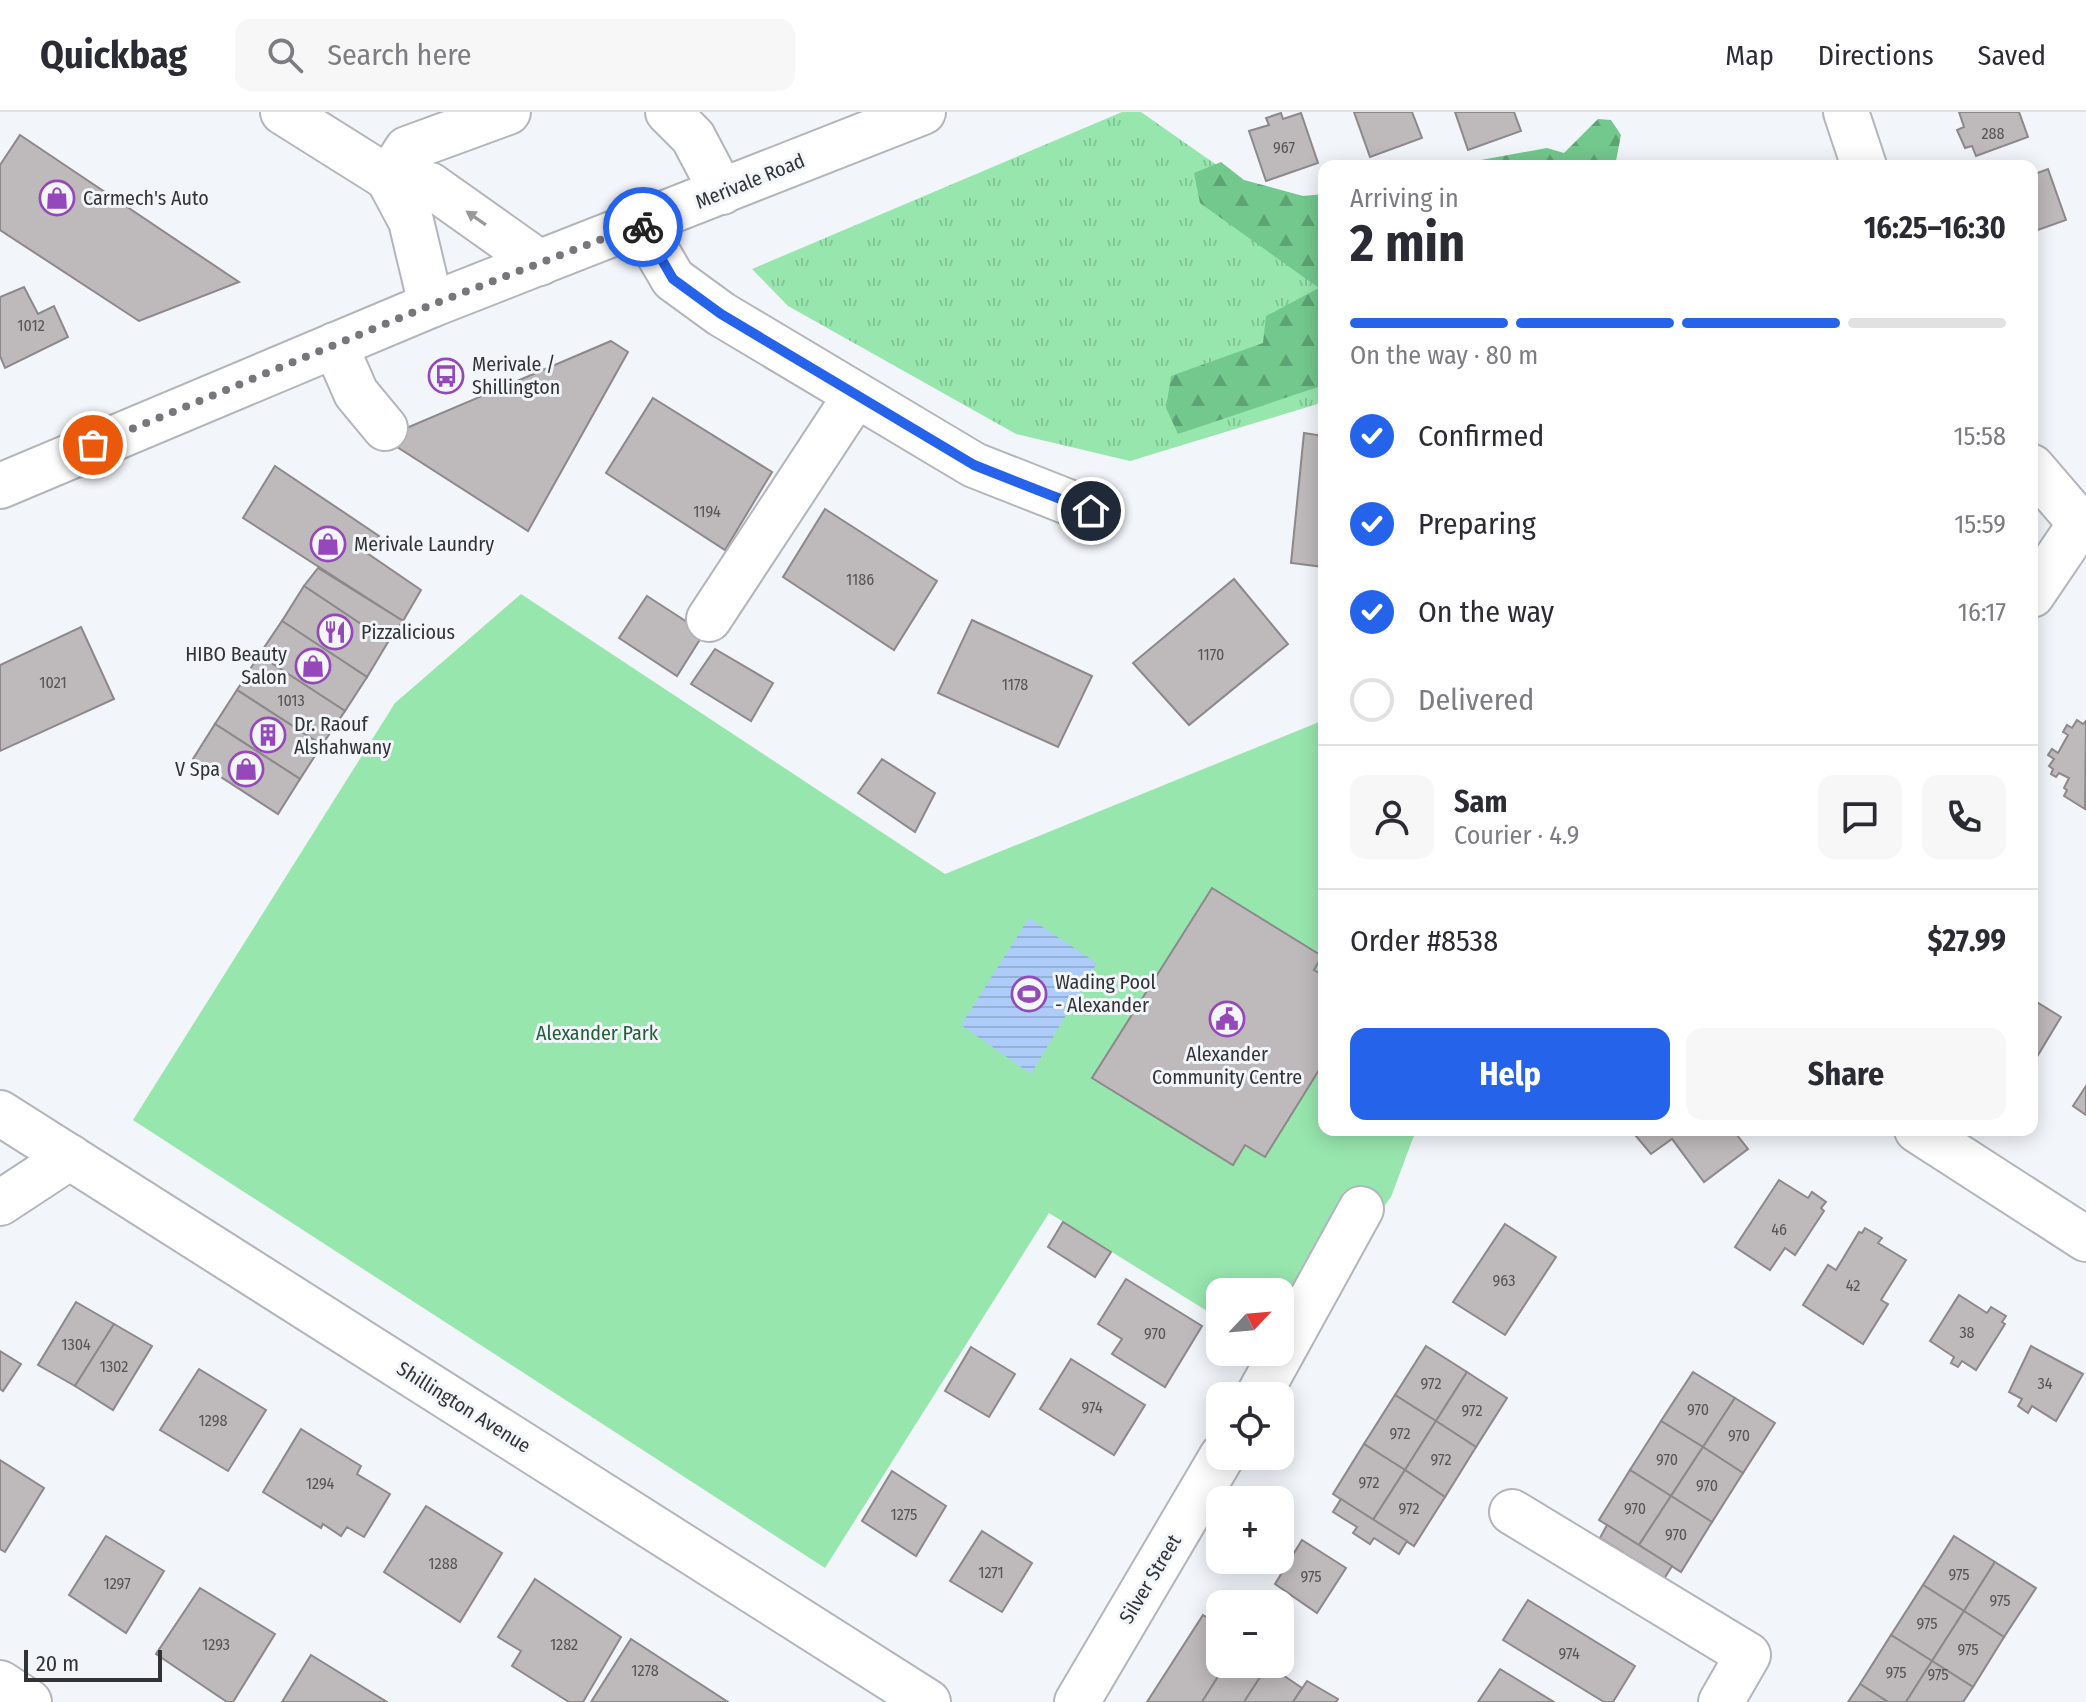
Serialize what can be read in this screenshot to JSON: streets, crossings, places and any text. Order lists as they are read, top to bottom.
{
  "streets": {
    "street": ["Merivale Road", "Shillington Avenue", "Silver Street"]
  },
  "parks": ["Alexander Park"],
  "places": {
    "shop": [
      "Carmech's Auto",
      "Merivale Laundry",
      "HIBO Beauty Salon",
      "V Spa"
    ],
    "bus stop": ["Merivale / Shillington"],
    "restaurant": ["Pizzalicious"],
    "building": ["Dr. Raouf Alshahwany"],
    "sports": ["Wading Pool - Alexander"],
    "public building": ["Alexander Community Centre"]
  },
  "house_numbers": [
    "288",
    "967",
    "1012",
    "1194",
    "1186",
    "1170",
    "1021",
    "1178",
    "1013",
    "46",
    "963",
    "42",
    "38",
    "970",
    "1304",
    "1302",
    "972",
    "34",
    "974",
    "970",
    "972",
    "1298",
    "972",
    "970",
    "972",
    "970",
    "972",
    "1294",
    "970",
    "972",
    "970",
    "1275",
    "970",
    "1288",
    "1271",
    "975",
    "975",
    "1297",
    "975",
    "975",
    "1293",
    "1282",
    "975",
    "974",
    "1278",
    "975",
    "975"
  ],
  "scale_bar": "20 m",
  "north": "top right",
  "page": {
    "header": "Quickbag",
    "search": "Search here",
    "nav": ["Map", "Directions", "Saved"],
    "heading": ["2 min", "Arriving in", "16:25–16:30"],
    "panel": [
      "Sam",
      "Courier · 4.9",
      "Order #8538",
      "$27.99"
    ],
    "bar": "On the way · 80 m",
    "list": [
      ["Confirmed", "15:58"],
      ["Preparing", "15:59"],
      ["On the way", "16:17"],
      "Delivered"
    ],
    "buttons": ["Help", "Share"],
    "map_buttons": ["+", "−"],
    "scale": "20 m"
  }
}
